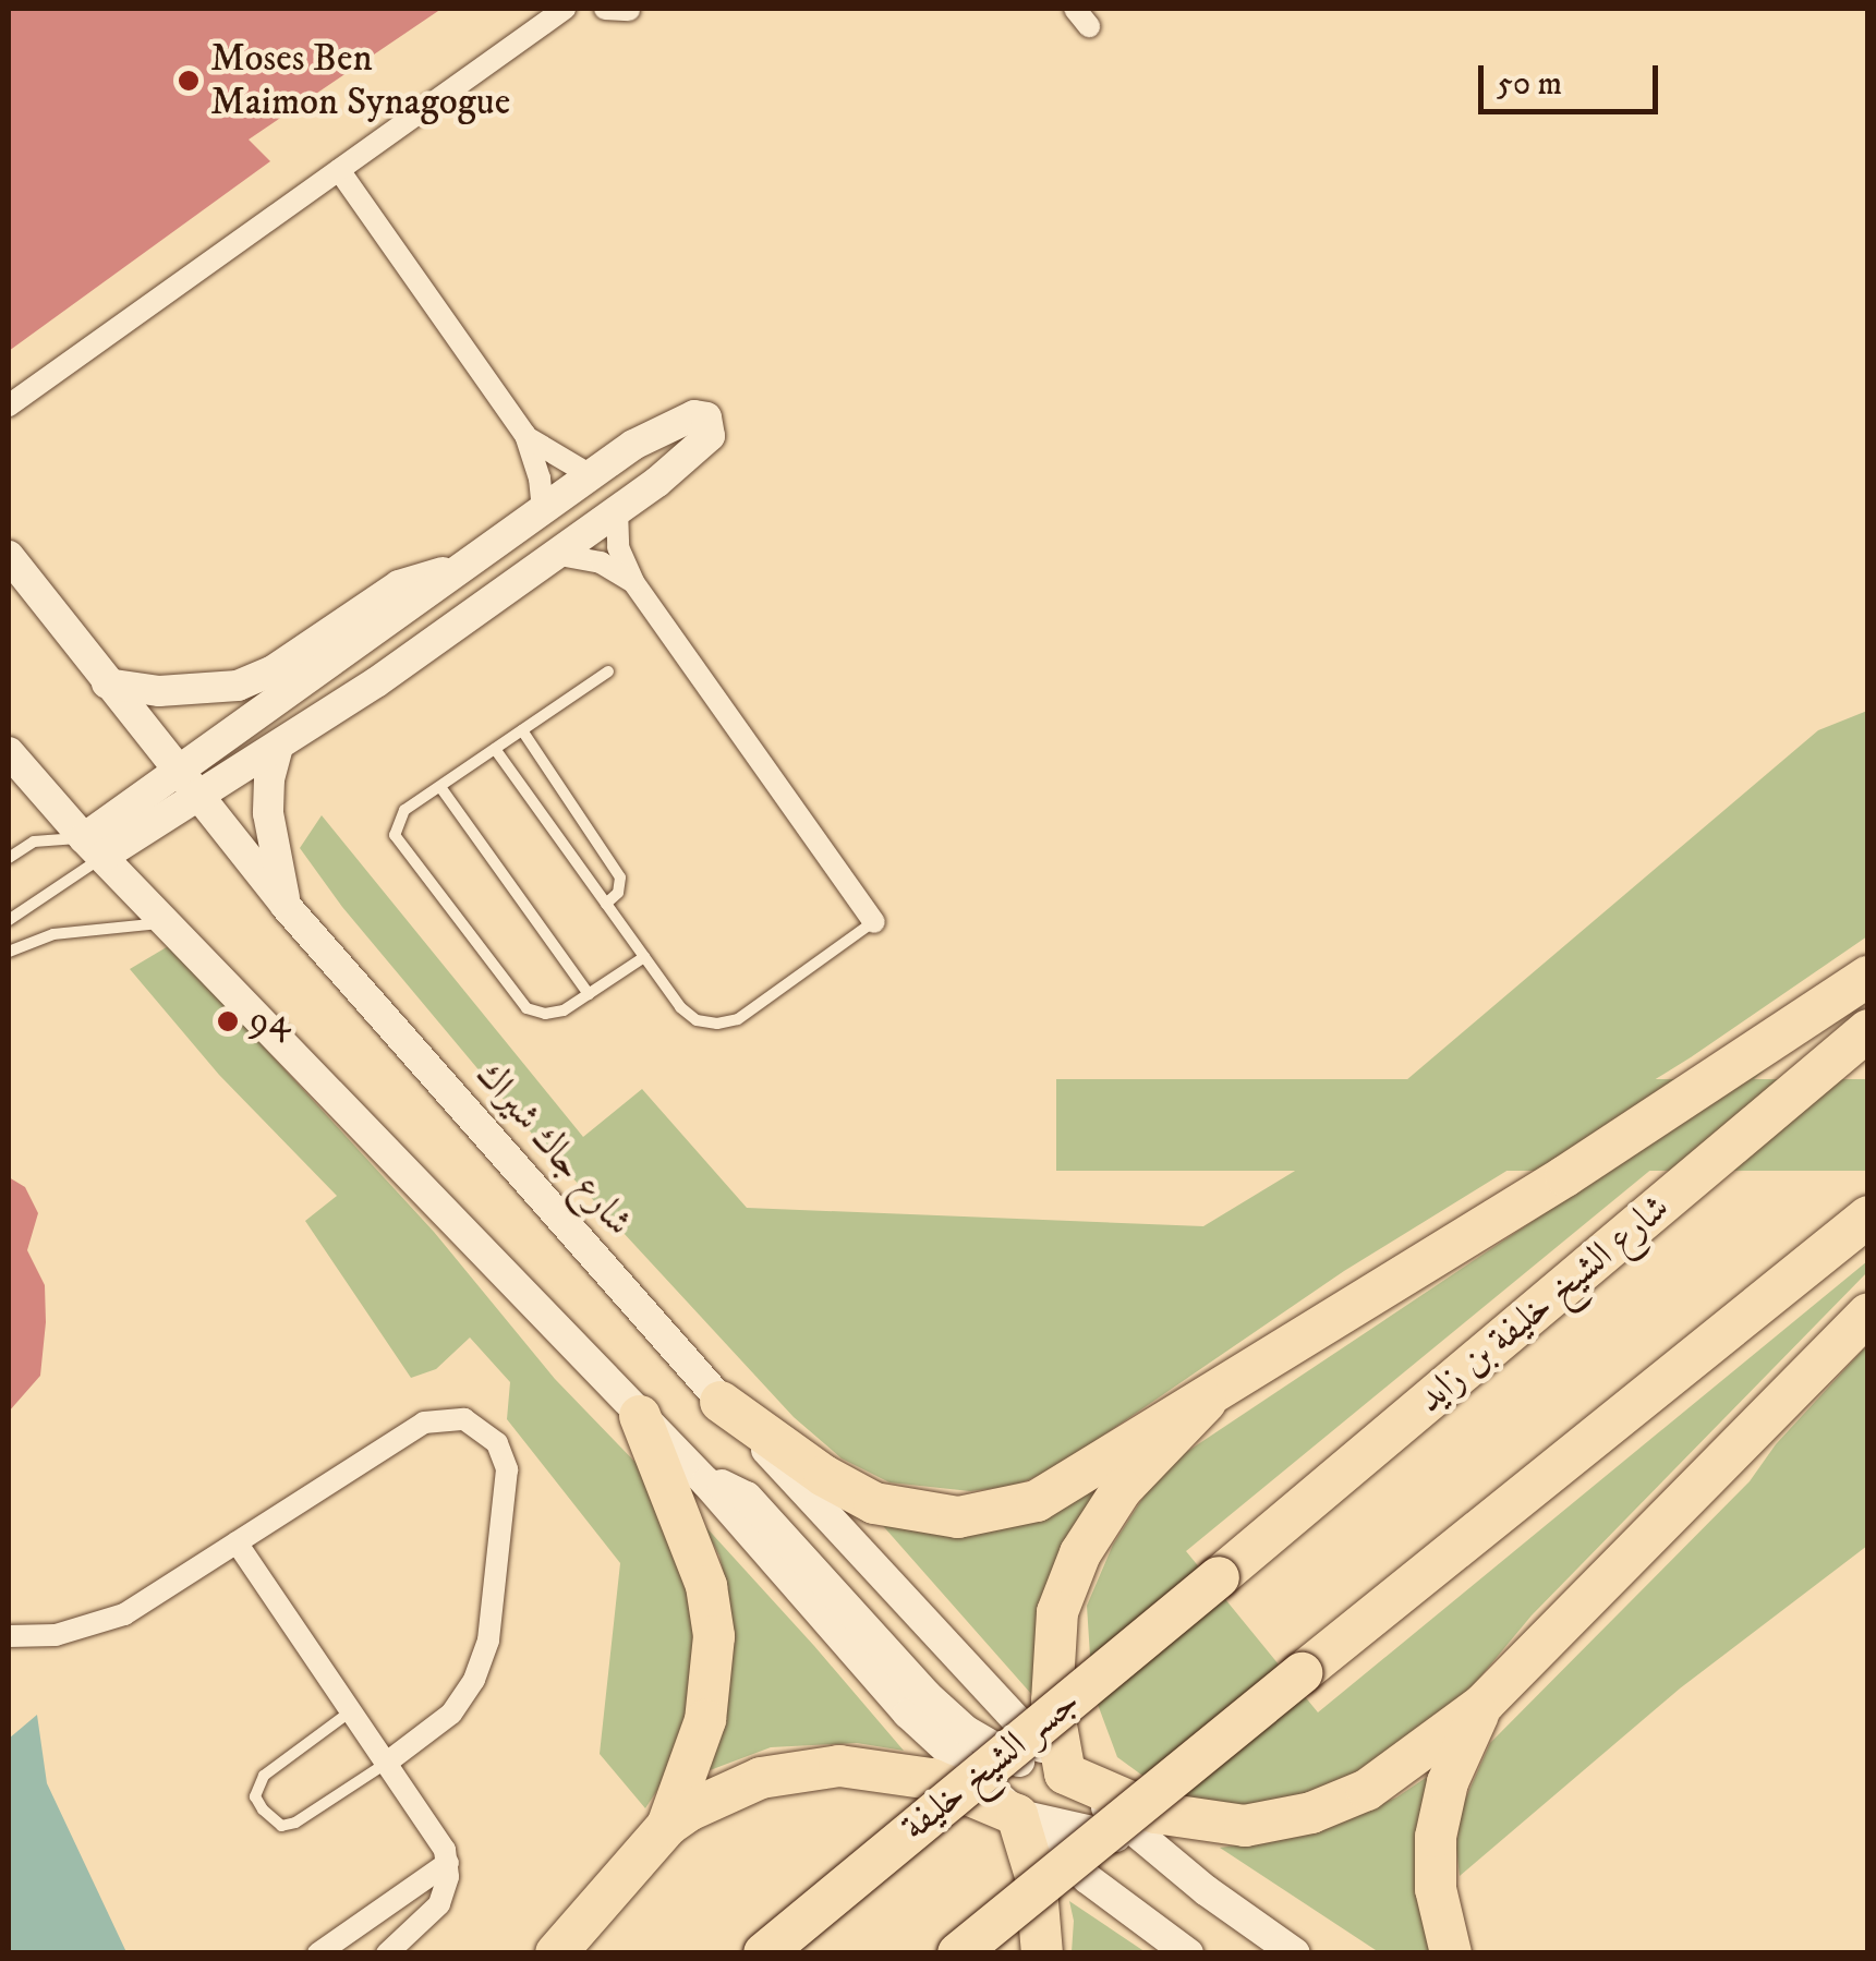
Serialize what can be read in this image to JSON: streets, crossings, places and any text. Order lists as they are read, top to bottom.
{
  "streets": {
    "highway": ["شارع الشيخ خليفة بن زايد", "جسر الشيخ خليفة"],
    "street": ["شارع جاك شيراك"]
  },
  "crossings": [
    ["شارع الشيخ خليفة بن زايد", "جسر الشيخ خليفة"]
  ],
  "places": ["Moses Ben Maimon Synagogue", "94"],
  "scale_bar": "50 m"
}
